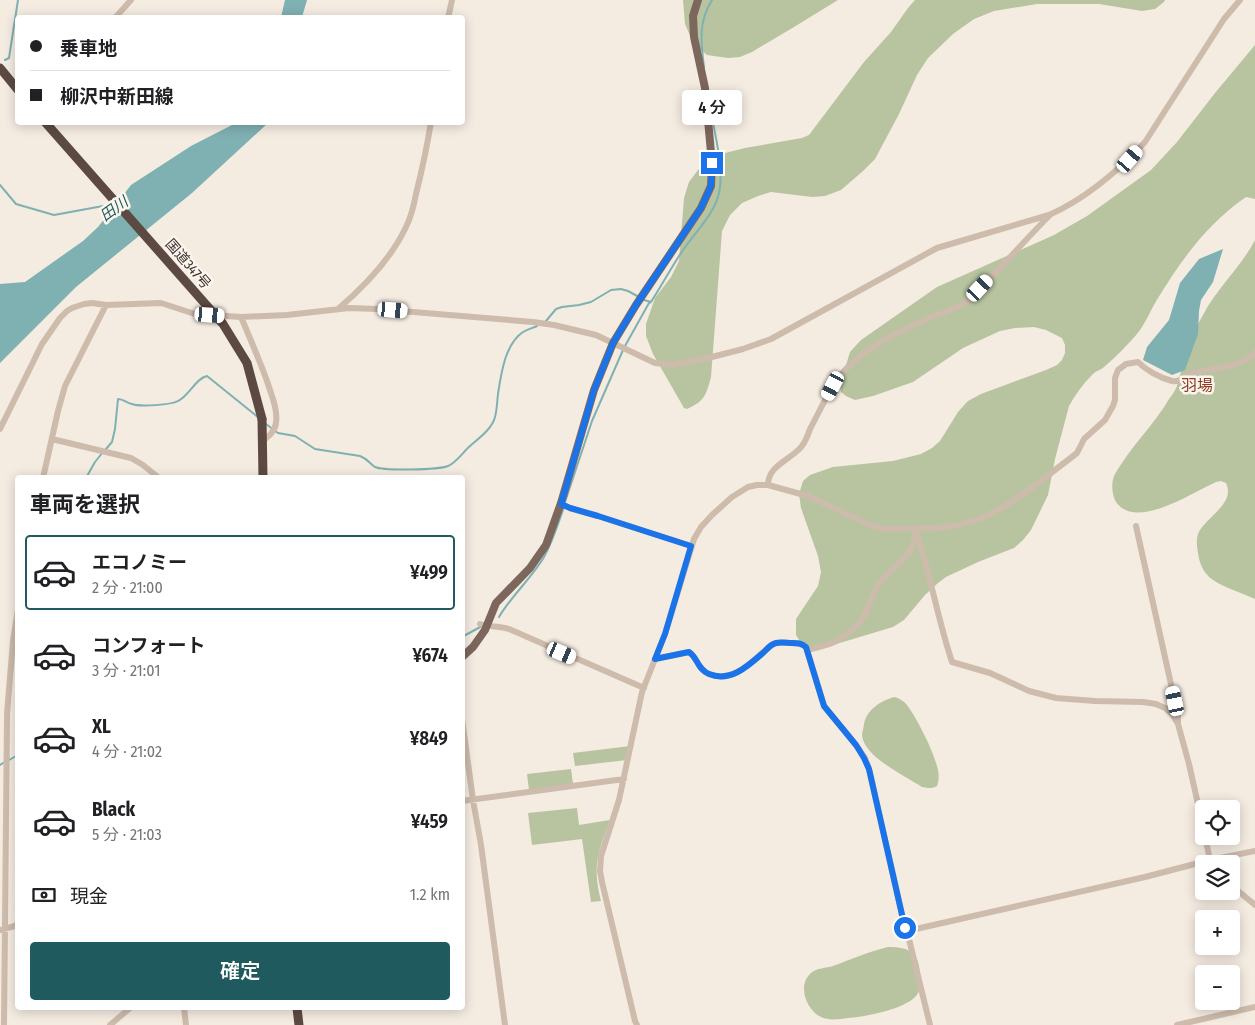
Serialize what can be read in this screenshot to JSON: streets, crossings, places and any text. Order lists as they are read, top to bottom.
{
  "streets": {
    "highway": ["国道347号"]
  },
  "districts": ["羽場"],
  "water": ["田川"],
  "page": {
    "banner": ["乗車地", "柳沢中新田線"],
    "bubble": "4 分",
    "heading": "車両を選択",
    "list": [
      {
        "name": "エコノミー",
        "note": "2 分 · 21:00",
        "value": "¥499"
      },
      {
        "name": "コンフォート",
        "note": "3 分 · 21:01",
        "value": "¥674"
      },
      {
        "name": "XL",
        "note": "4 分 · 21:02",
        "value": "¥849"
      },
      {
        "name": "Black",
        "note": "5 分 · 21:03",
        "value": "¥459"
      }
    ],
    "map_buttons": ["+", "−"],
    "pay": ["現金", "1.2 km"],
    "buttons": "確定"
  }
}
